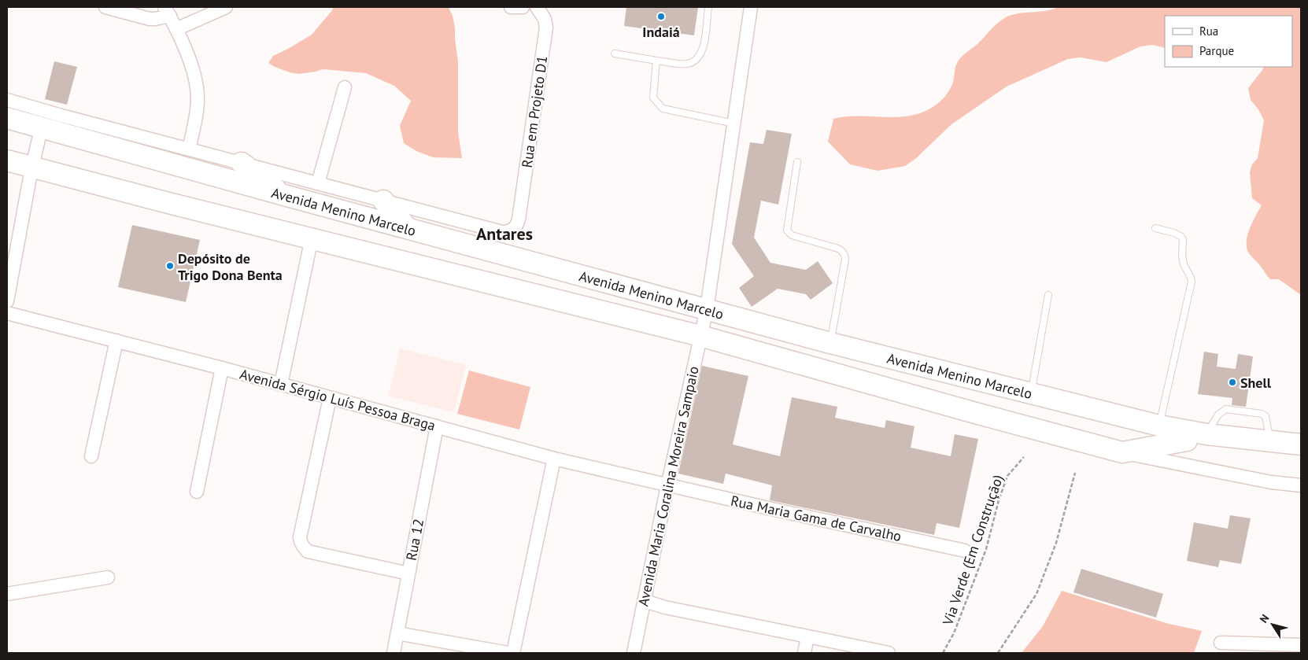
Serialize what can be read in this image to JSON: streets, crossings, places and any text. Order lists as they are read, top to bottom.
{
  "streets": {
    "main road": ["Avenida Menino Marcelo"],
    "street": [
      "Rua em Projeto D1",
      "Avenida Sérgio Luís Pessoa Braga",
      "Avenida Maria Coralina Moreira Sampaio",
      "Rua Maria Gama de Carvalho",
      "Rua 12"
    ],
    "path": ["Via Verde (Em Construção)"]
  },
  "crossings": [
    ["Rua em Projeto D1", "Avenida Menino Marcelo"],
    ["Avenida Menino Marcelo", "Avenida Maria Coralina Moreira Sampaio"],
    ["Avenida Sérgio Luís Pessoa Braga", "Avenida Maria Coralina Moreira Sampaio"],
    ["Avenida Sérgio Luís Pessoa Braga", "Rua Maria Gama de Carvalho"],
    ["Avenida Sérgio Luís Pessoa Braga", "Rua 12"],
    ["Avenida Maria Coralina Moreira Sampaio", "Rua Maria Gama de Carvalho"]
  ],
  "districts": ["Antares"],
  "places": ["Indaiá", "Depósito de Trigo Dona Benta", "Shell"],
  "legend": ["Rua", "Parque"],
  "north": "top left"
}
